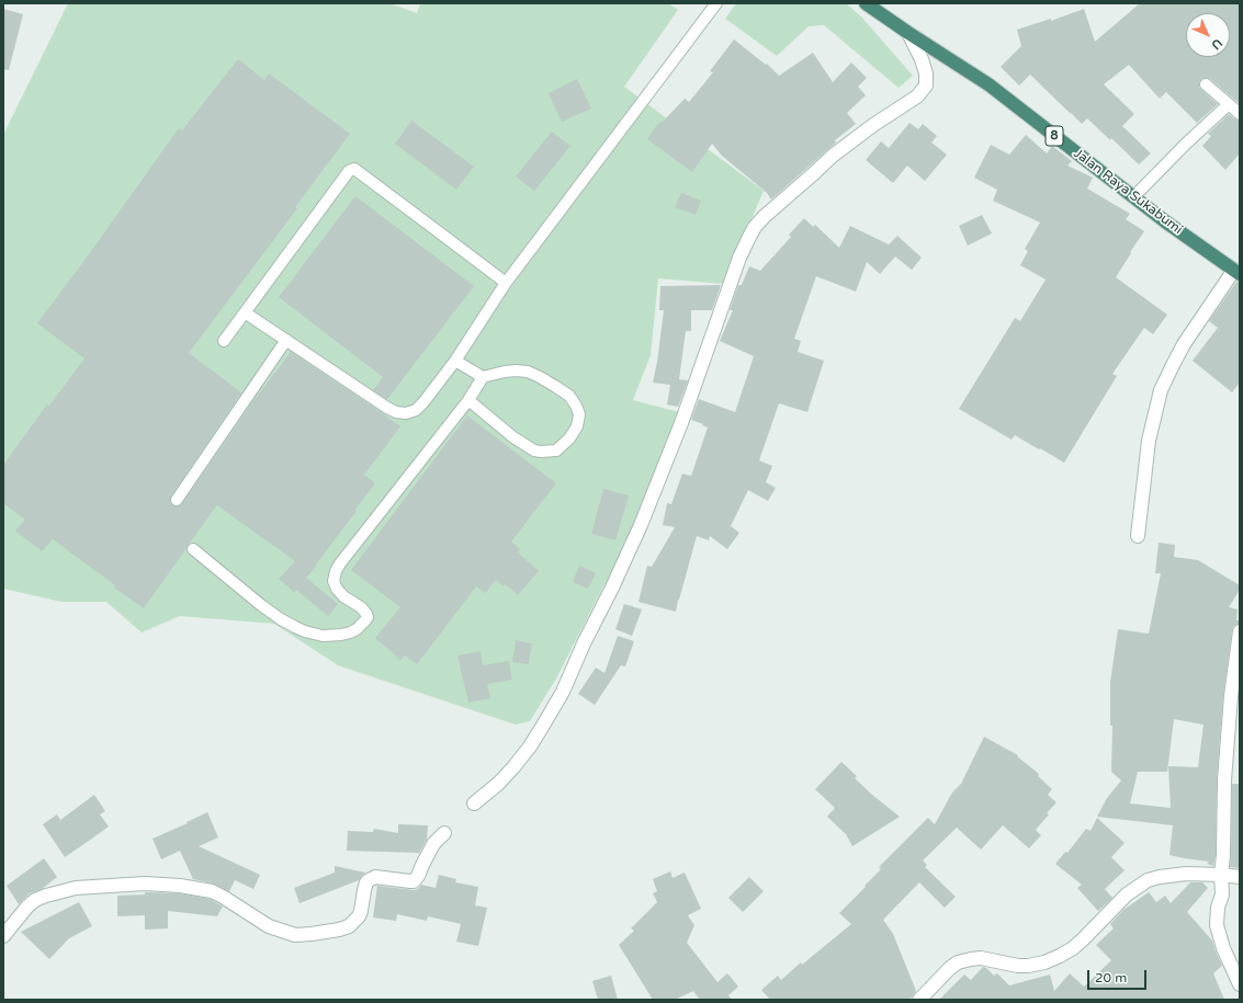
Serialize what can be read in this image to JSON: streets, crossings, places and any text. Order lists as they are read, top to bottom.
{
  "streets": {
    "highway": ["8", "Jalan Raya Sukabumi"]
  },
  "scale_bar": "20 m",
  "north": "bottom right"
}
